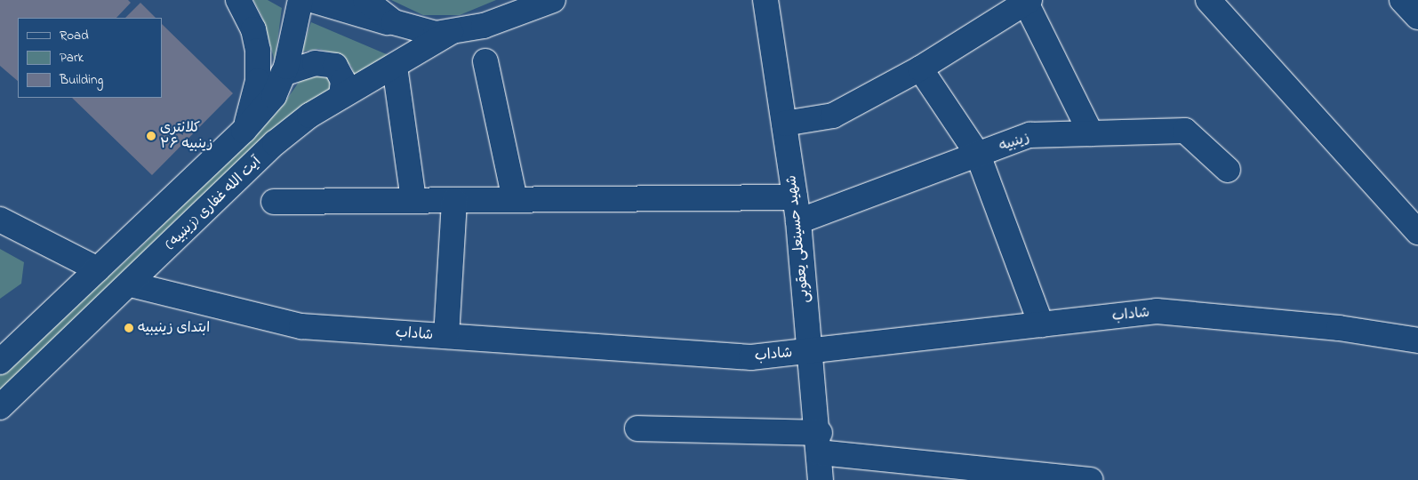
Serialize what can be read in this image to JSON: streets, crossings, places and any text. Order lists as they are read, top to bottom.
{
  "streets": {
    "street": [
      "زینبیه",
      "آیت الله غفاری (زینبیه)",
      "شهید حسینعلی یعقوبی",
      "شاداب"
    ]
  },
  "crossings": [
    ["زینبیه", "شهید حسینعلی یعقوبی"],
    ["آیت الله غفاری (زینبیه)", "شاداب"],
    ["شهید حسینعلی یعقوبی", "شاداب"]
  ],
  "places": ["کلانتری ۲۶ زینبیه", "ابتدای زینیبیه"],
  "legend": ["Road", "Park", "Building"]
}
